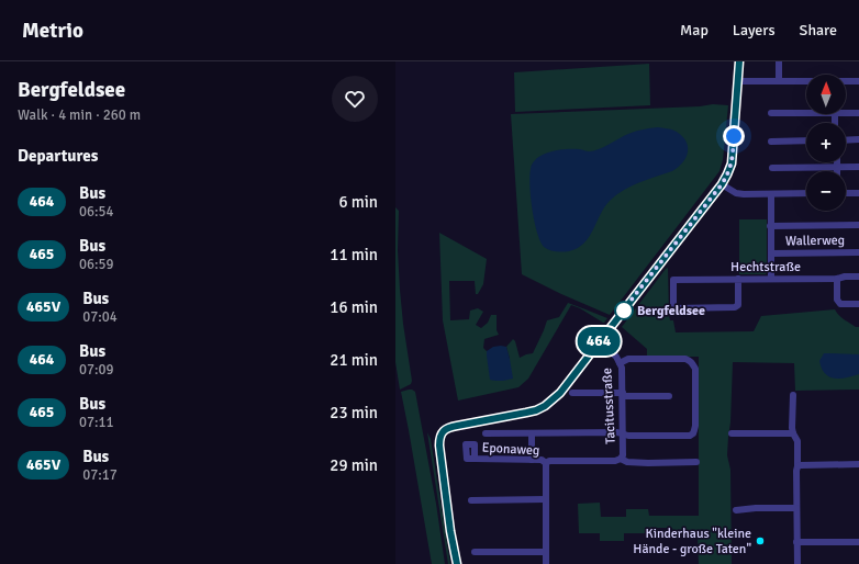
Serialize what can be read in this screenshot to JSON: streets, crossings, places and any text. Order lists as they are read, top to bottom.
{
  "streets": {
    "street": [
      "Wallerweg",
      "Hechtstraße",
      "Tacitusstraße",
      "Eponaweg"
    ]
  },
  "crossings": [
    ["Tacitusstraße", "Eponaweg"]
  ],
  "places": ["Bergfeldsee", "Kinderhaus \"kleine Hände - große Taten\""],
  "lines": ["bus line 464"],
  "north": "top",
  "page": {
    "header": "Metrio",
    "nav": ["Map", "Layers", "Share"],
    "heading": [
      ["Bergfeldsee", "Walk · 4 min · 260 m"],
      "Departures"
    ],
    "on_map": "464",
    "map_buttons": ["+", "−"],
    "list": [
      {
        "mark": "464",
        "name": "Bus",
        "note": "06:54",
        "value": "6 min"
      },
      {
        "mark": "465",
        "name": "Bus",
        "note": "06:59",
        "value": "11 min"
      },
      {
        "mark": "465V",
        "name": "Bus",
        "note": "07:04",
        "value": "16 min"
      },
      {
        "mark": "464",
        "name": "Bus",
        "note": "07:09",
        "value": "21 min"
      },
      {
        "mark": "465",
        "name": "Bus",
        "note": "07:11",
        "value": "23 min"
      },
      {
        "mark": "465V",
        "name": "Bus",
        "note": "07:17",
        "value": "29 min"
      }
    ]
  }
}
